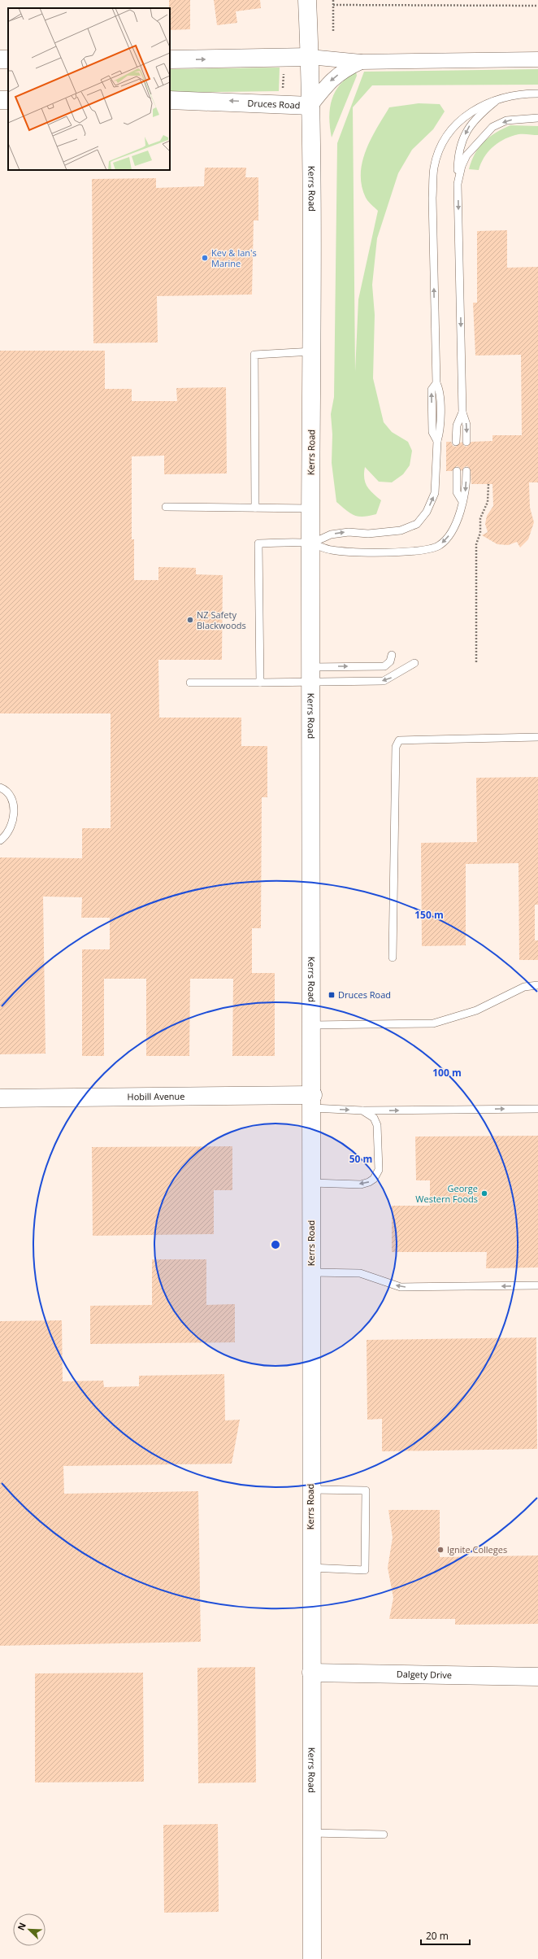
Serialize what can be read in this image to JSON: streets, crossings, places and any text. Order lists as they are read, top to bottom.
{
  "streets": {
    "main road": [
      "Druces Road",
      "Kerrs Road",
      "Hobill Avenue",
      "Dalgety Drive"
    ]
  },
  "crossings": [
    ["Druces Road", "Kerrs Road"],
    ["Kerrs Road", "Hobill Avenue"],
    ["Kerrs Road", "Dalgety Drive"]
  ],
  "places": {
    "other": [
      "Kev & Ian's Marine",
      "NZ Safety Blackwoods",
      "George Western Foods",
      "Ignite Colleges"
    ],
    "transit": ["Druces Road"]
  },
  "scale_bar": "20 m",
  "north": "top left",
  "rings": ["150 m", "100 m", "50 m"]
}
